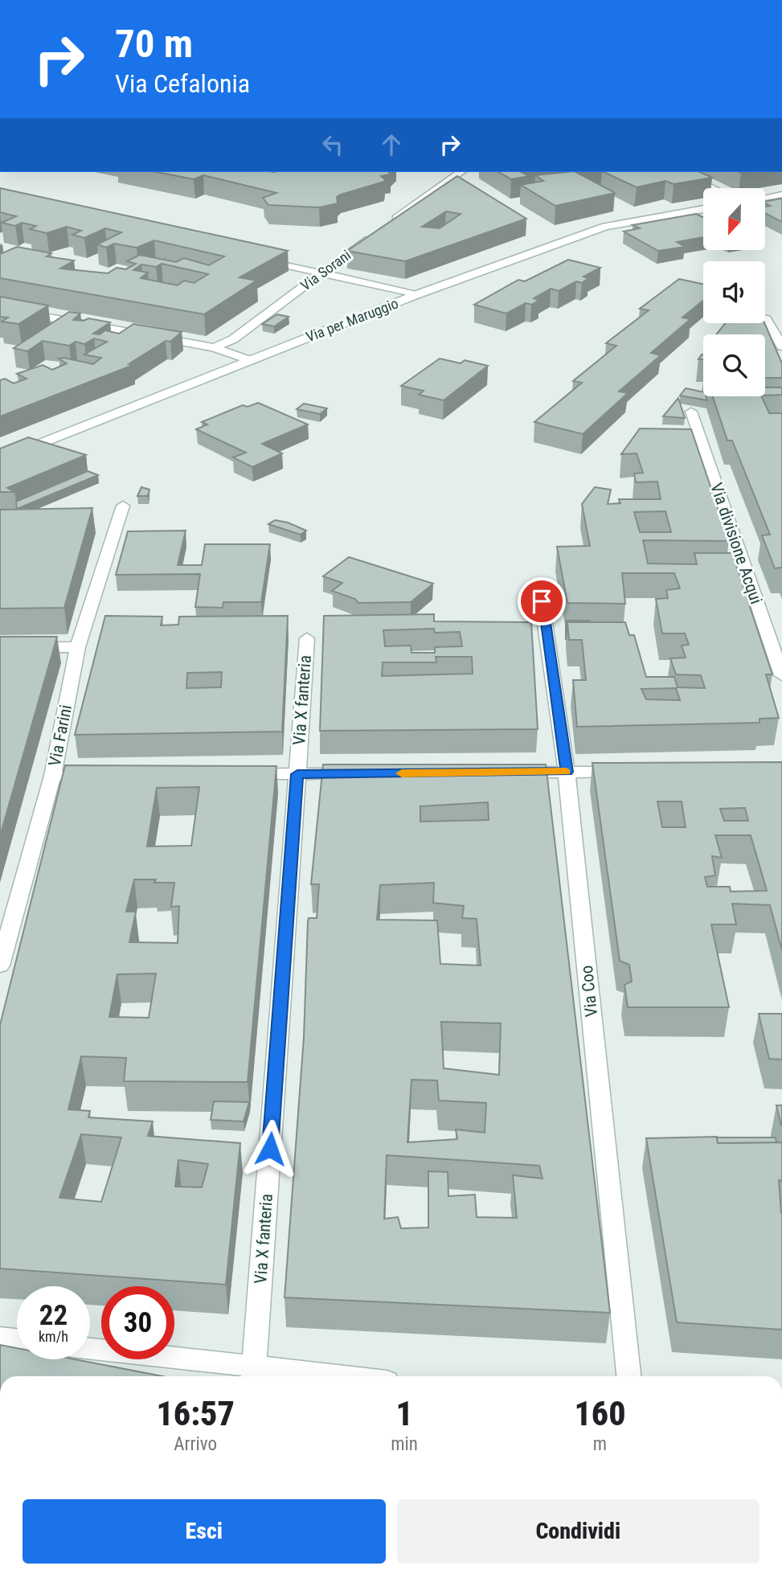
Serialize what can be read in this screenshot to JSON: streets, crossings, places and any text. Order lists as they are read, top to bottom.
{
  "streets": {
    "street": [
      "Via Sorani",
      "Via per Maruggio",
      "Via divisione Acqui",
      "Via X fanteria",
      "Via Farini",
      "Via Coo"
    ]
  },
  "north": "bottom",
  "page": {
    "turn": ["70 m", "Via Cefalonia"],
    "speed": "22 km/h",
    "limit": "30",
    "eta": [
      "16:57",
      "Arrivo",
      "1",
      "min",
      "160",
      "m"
    ],
    "buttons": ["Esci", "Condividi"]
  }
}
